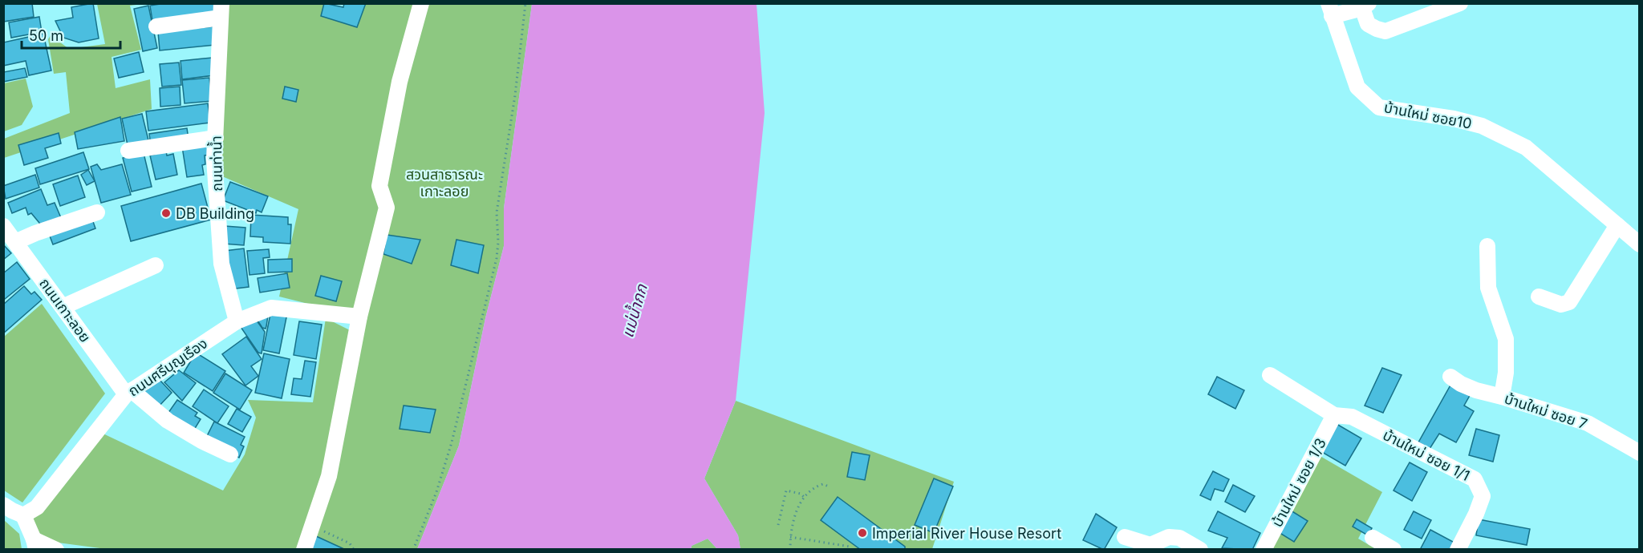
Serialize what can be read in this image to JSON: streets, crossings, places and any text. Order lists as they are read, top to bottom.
{
  "streets": {
    "street": [
      "บ้านใหม่ ซอย10",
      "ถนนท่าน้ำ",
      "ถนนเกาะลอย",
      "ถนนศรีบุญเรือง",
      "บ้านใหม่ ซอย 7",
      "บ้านใหม่ ซอย 1/1",
      "บ้านใหม่ ซอย 1/3"
    ]
  },
  "crossings": [
    ["ถนนท่าน้ำ", "ถนนศรีบุญเรือง"],
    ["ถนนเกาะลอย", "ถนนศรีบุญเรือง"],
    ["บ้านใหม่ ซอย 1/1", "บ้านใหม่ ซอย 1/3"]
  ],
  "water": ["แม่น้ำกก"],
  "parks": ["สวนสาธารณะ เกาะลอย"],
  "places": ["DB Building", "Imperial River House Resort"],
  "scale_bar": "50 m"
}
